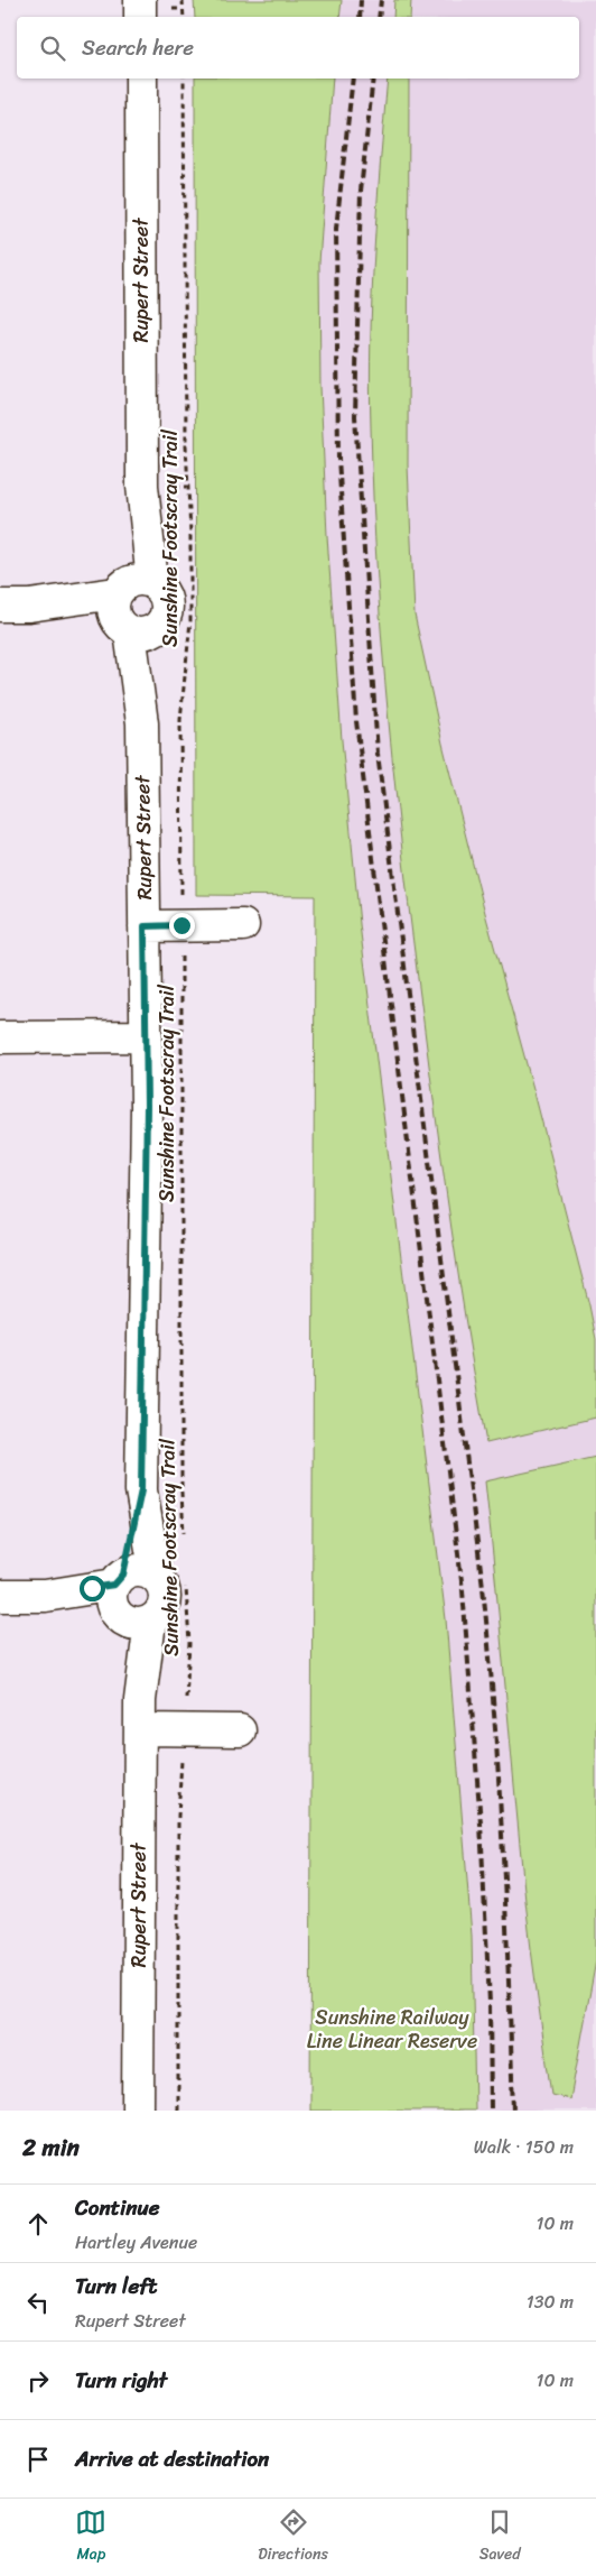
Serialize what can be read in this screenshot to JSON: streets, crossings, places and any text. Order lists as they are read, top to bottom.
{
  "streets": {
    "street": ["Rupert Street"],
    "path": ["Sunshine Footscray Trail"]
  },
  "crossings": [
    ["Rupert Street", "Sunshine Footscray Trail"]
  ],
  "parks": ["Sunshine Railway Line Linear Reserve"],
  "page": {
    "search": "Search here",
    "heading": ["2 min", "Walk · 150 m"],
    "list": [
      ["Continue", "Hartley Avenue", "10 m"],
      ["Turn left", "Rupert Street", "130 m"],
      ["Turn right", "10 m"],
      "Arrive at destination"
    ],
    "nav": ["Map", "Directions", "Saved"]
  }
}
